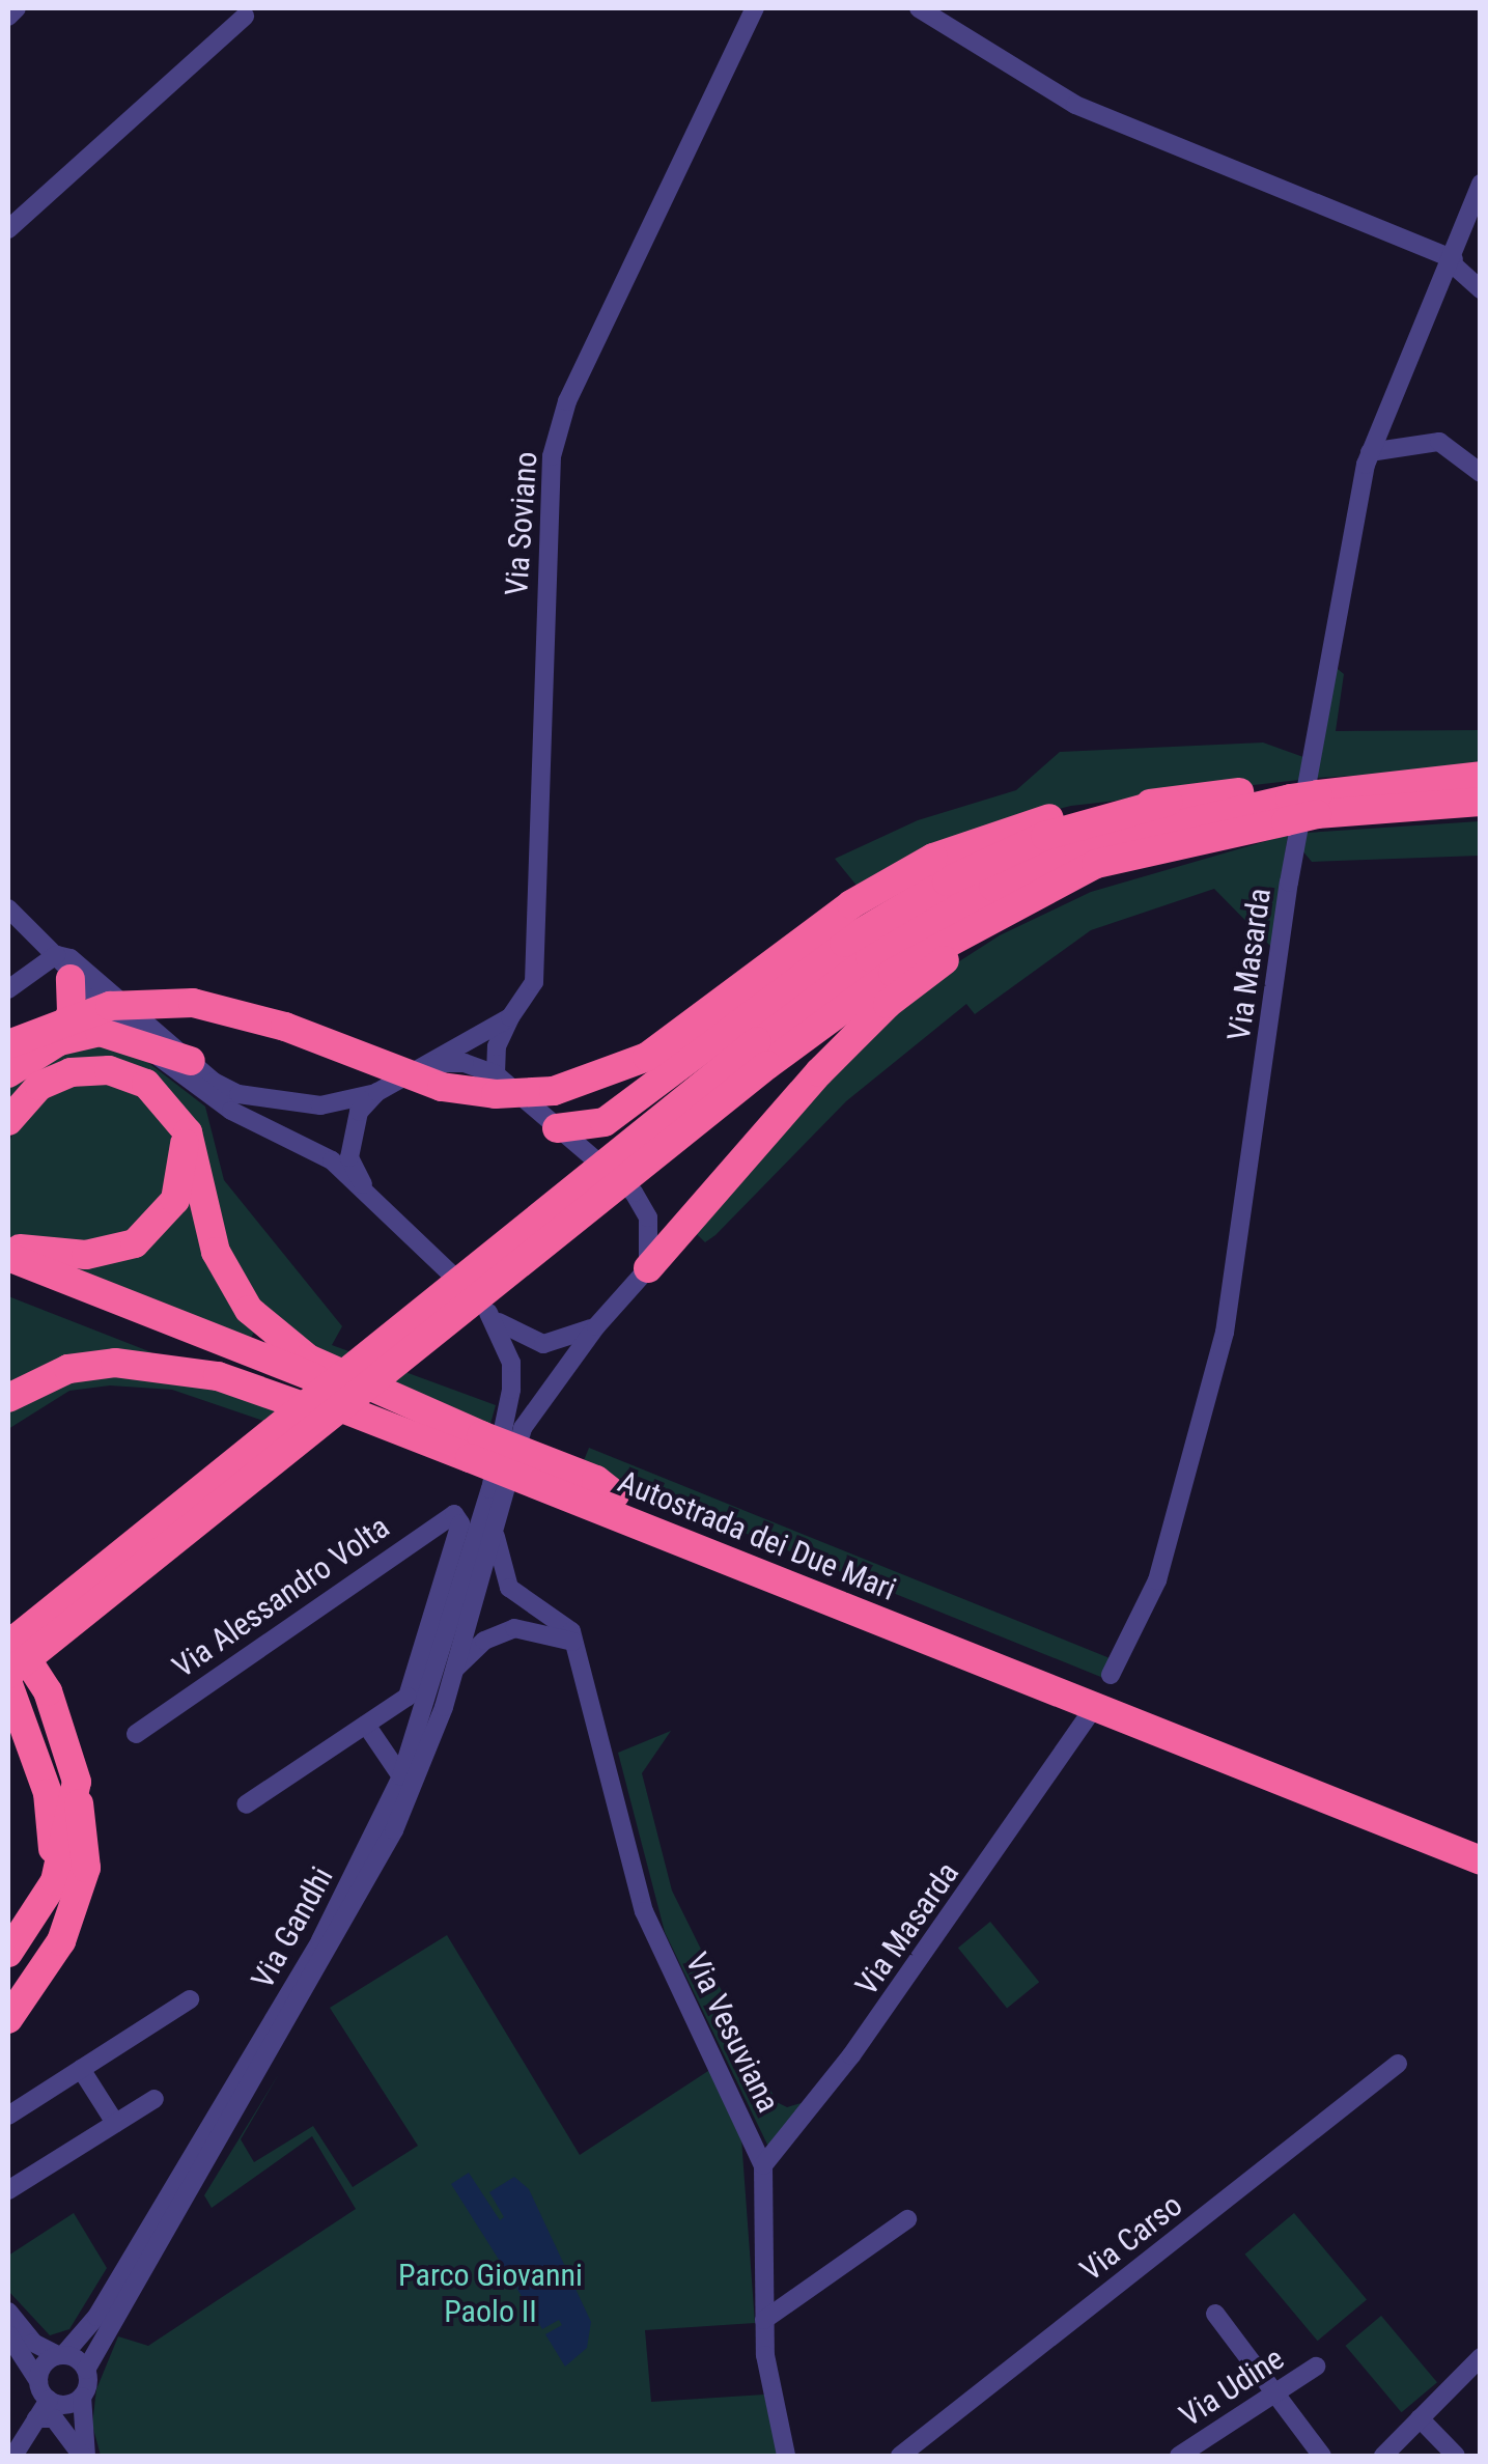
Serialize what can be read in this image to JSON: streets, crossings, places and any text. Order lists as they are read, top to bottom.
{
  "streets": {
    "highway": ["Autostrada dei Due Mari"],
    "street": [
      "Via Soviano",
      "Via Masarda",
      "Via Alessandro Volta",
      "Via Gandhi",
      "Via Vesuviana",
      "Via Carso",
      "Via Udine"
    ]
  },
  "crossings": [
    ["Via Masarda", "Via Vesuviana"]
  ],
  "parks": ["Parco Giovanni Paolo II"]
}
